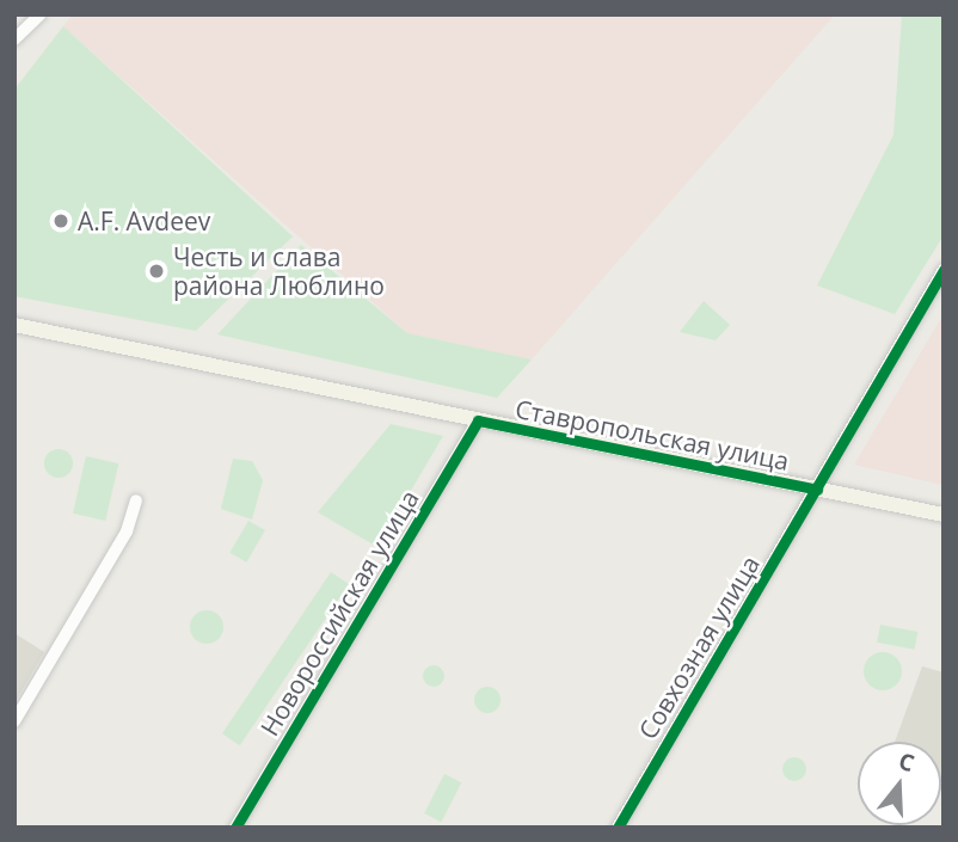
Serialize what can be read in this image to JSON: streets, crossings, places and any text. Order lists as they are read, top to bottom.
{
  "streets": {
    "main road": ["Ставропольская улица"],
    "street": ["Новороссийская улица", "Совхозная улица"]
  },
  "crossings": [
    ["Ставропольская улица", "Новороссийская улица"],
    ["Ставропольская улица", "Совхозная улица"]
  ],
  "places": ["A.F. Avdeev", "Честь и слава района Люблино"],
  "north": "top"
}
